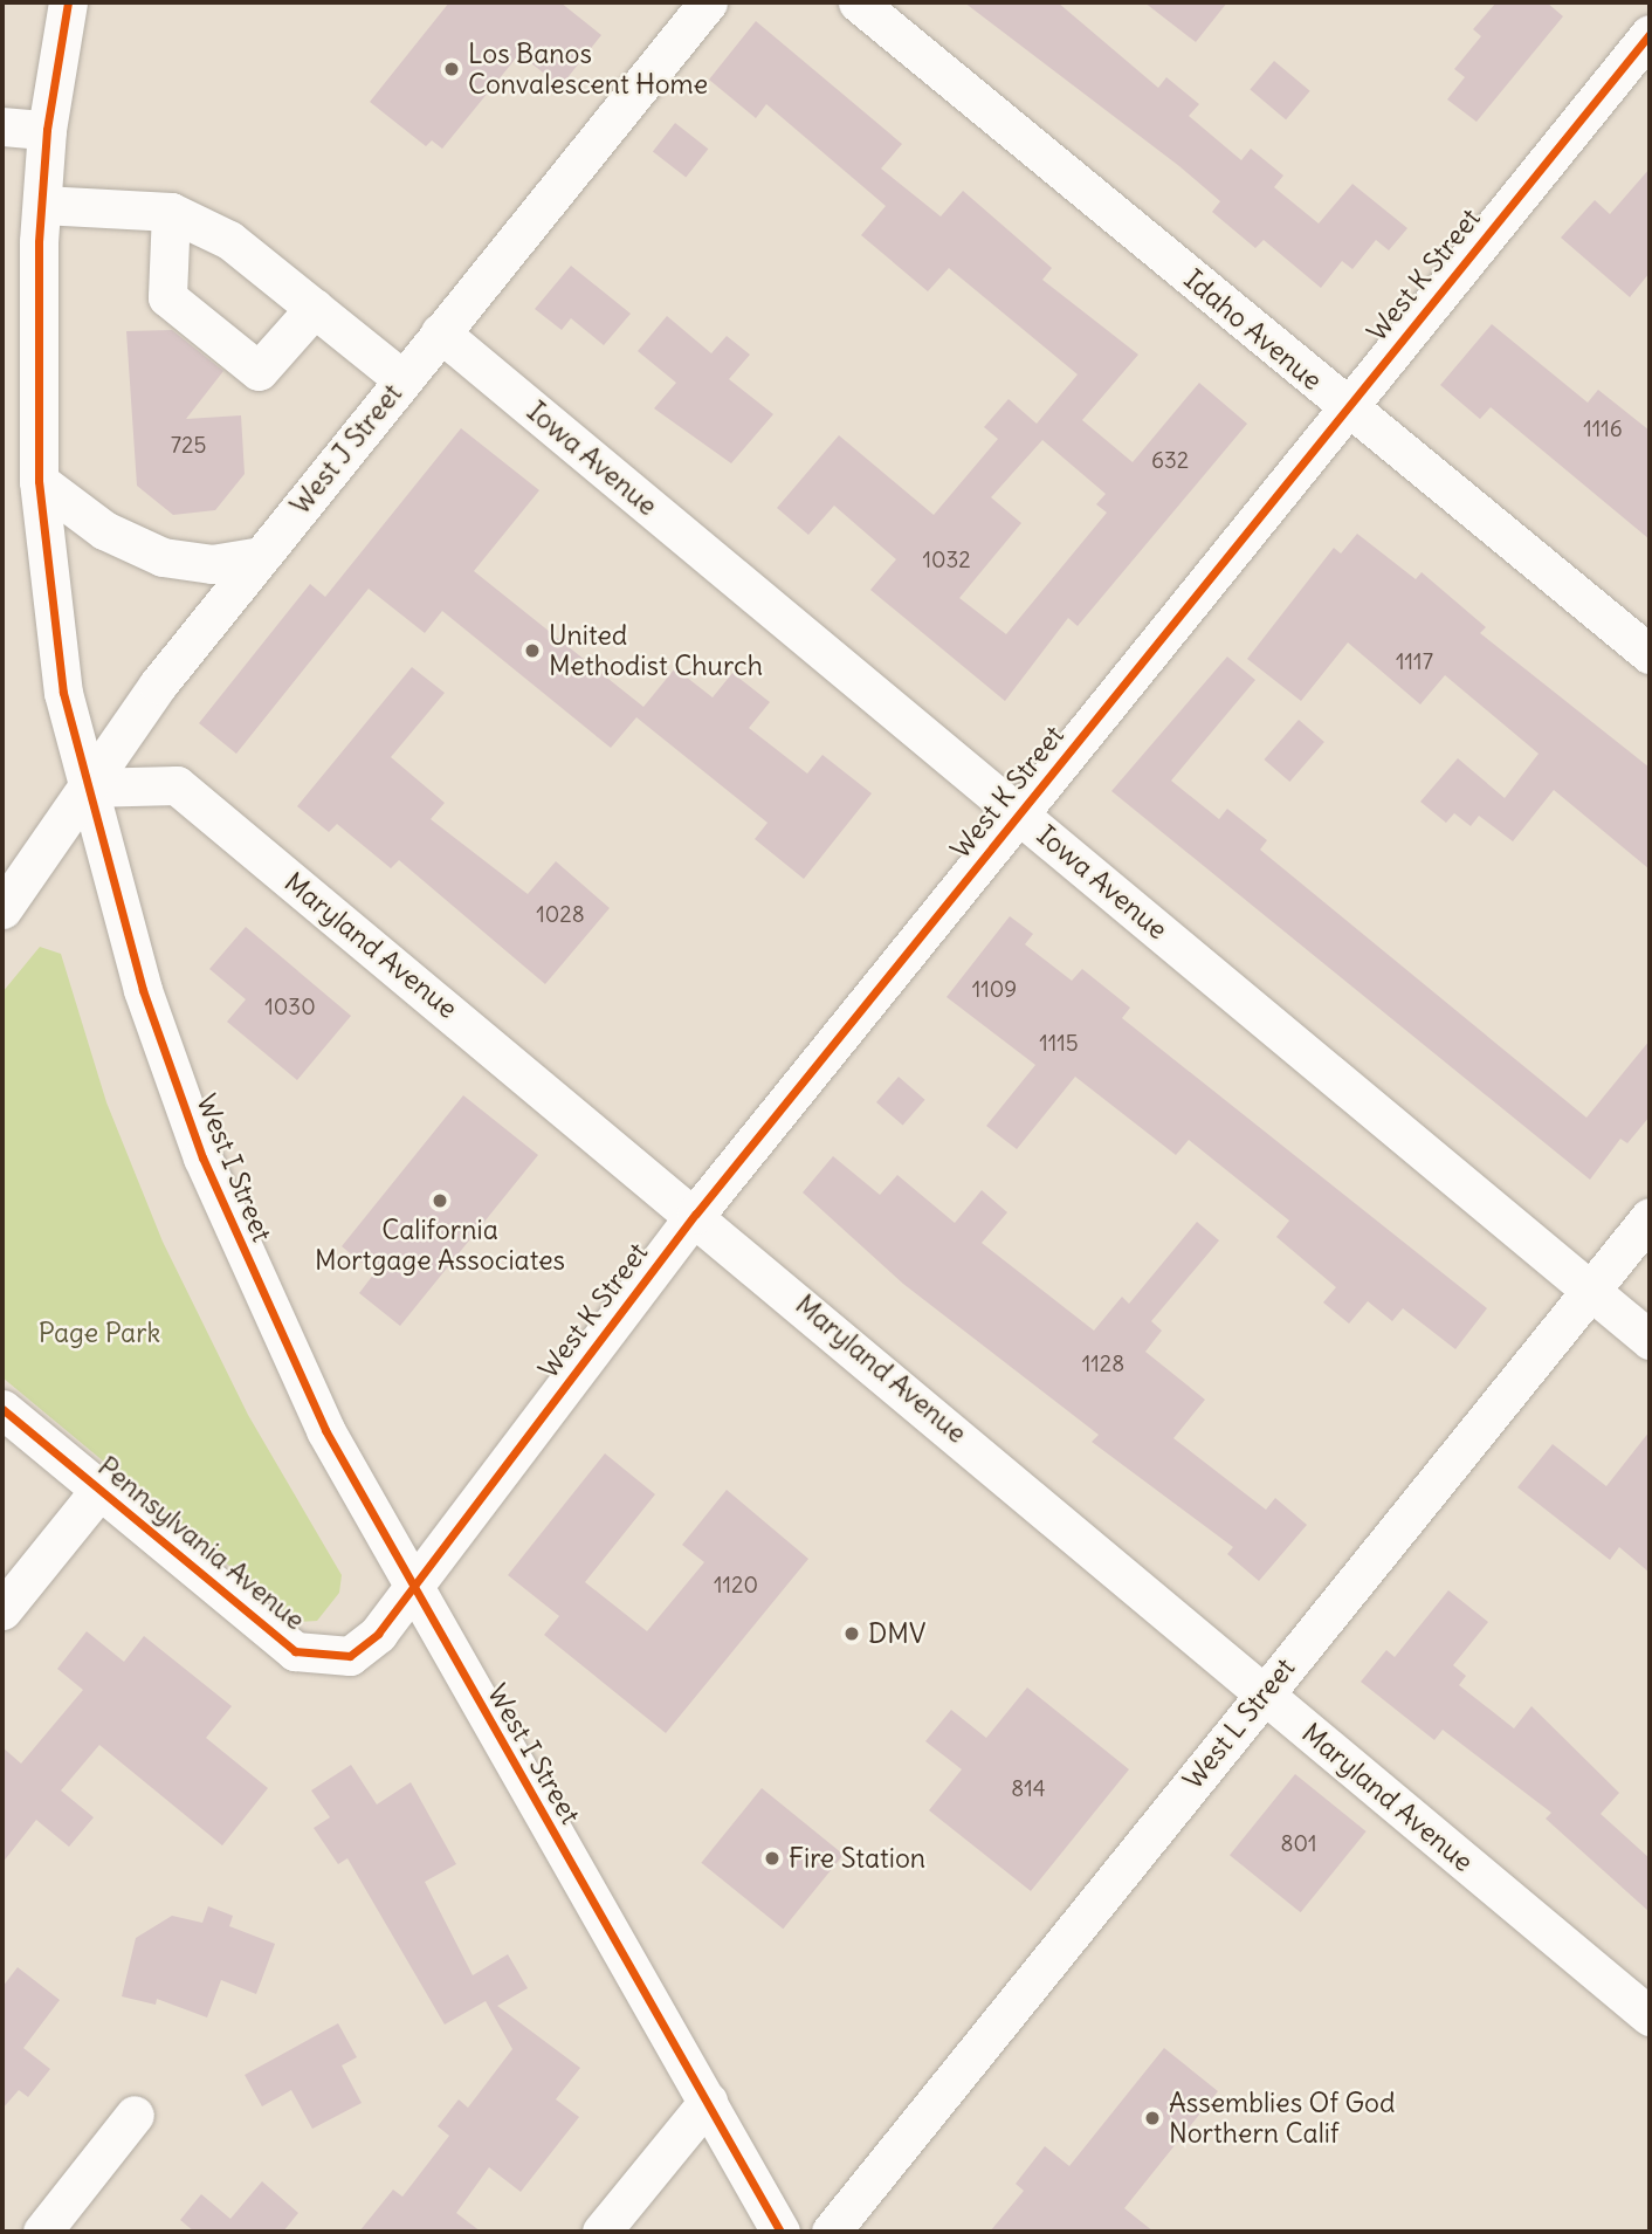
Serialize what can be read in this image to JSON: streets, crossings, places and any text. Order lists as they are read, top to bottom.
{
  "streets": {
    "street": [
      "West K Street",
      "Idaho Avenue",
      "West J Street",
      "Iowa Avenue",
      "Maryland Avenue",
      "West I Street",
      "Pennsylvania Avenue",
      "West L Street"
    ]
  },
  "crossings": [
    ["West K Street", "Idaho Avenue"],
    ["West K Street", "Iowa Avenue"],
    ["West K Street", "Maryland Avenue"],
    ["West K Street", "West I Street"],
    ["West K Street", "Pennsylvania Avenue"],
    ["West J Street", "Iowa Avenue"],
    ["West J Street", "Maryland Avenue"],
    ["West J Street", "West I Street"],
    ["Iowa Avenue", "West L Street"],
    ["Maryland Avenue", "West I Street"],
    ["Maryland Avenue", "West L Street"],
    ["West I Street", "Pennsylvania Avenue"]
  ],
  "parks": ["Page Park"],
  "places": [
    "Los Banos Convalescent Home",
    "United Methodist Church",
    "California Mortgage Associates",
    "DMV",
    "Fire Station",
    "Assemblies Of God Northern Calif"
  ],
  "house_numbers": [
    "1116",
    "725",
    "632",
    "1032",
    "1117",
    "1028",
    "1109",
    "1030",
    "1115",
    "1128",
    "1120",
    "814",
    "801"
  ]
}
